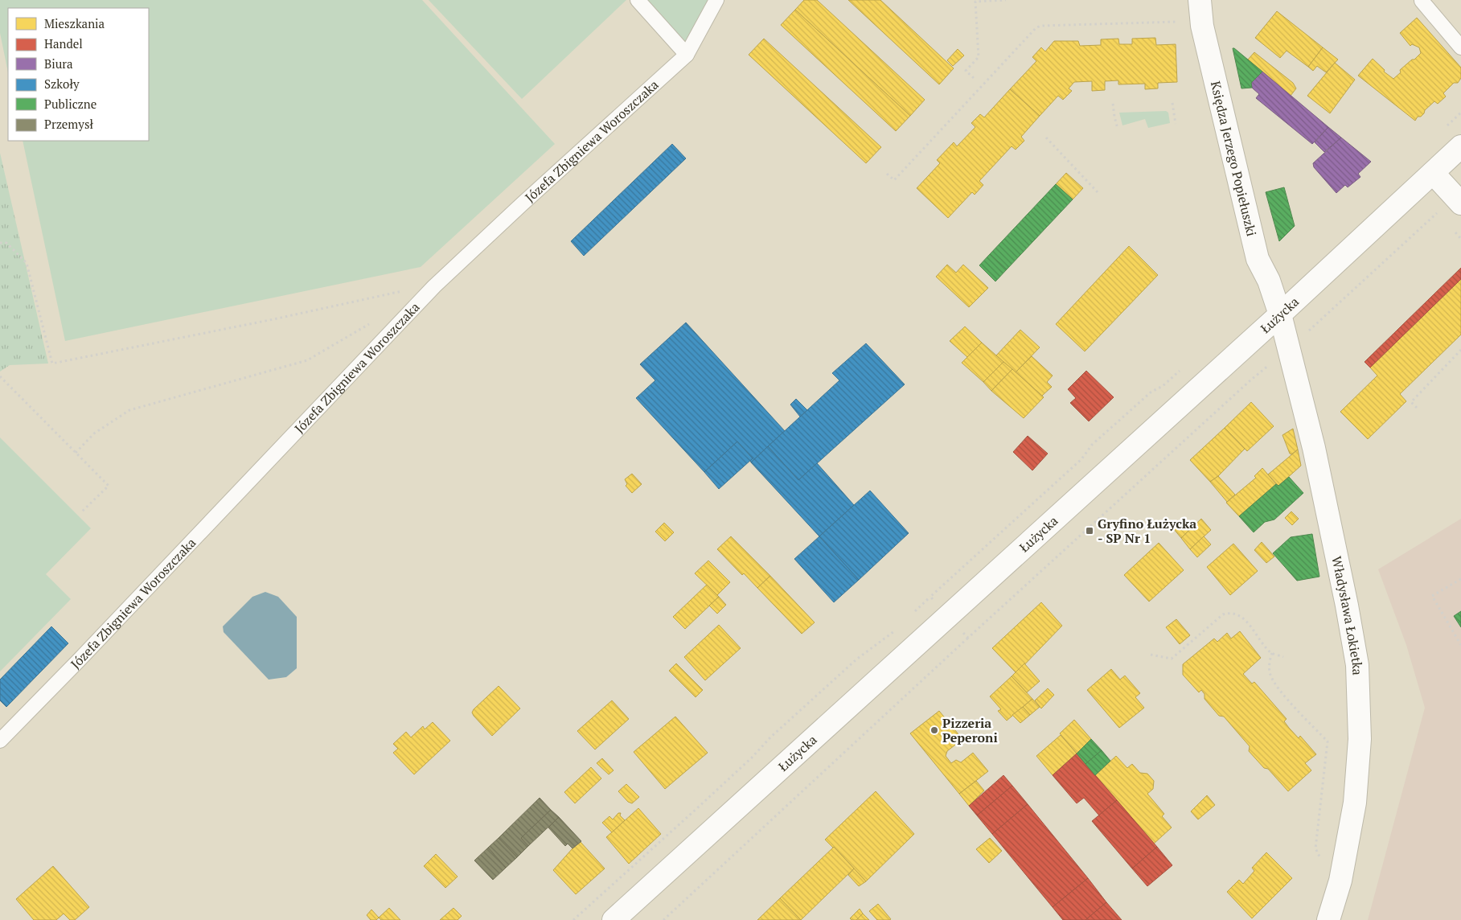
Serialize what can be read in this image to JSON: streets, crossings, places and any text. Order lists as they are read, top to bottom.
{
  "streets": {
    "street": ["Księdza Jerzego Popiełuszki", "Łużycka", "Władysława Łokietka"],
    "lane": ["Józefa Zbigniewa Woroszczaka"]
  },
  "crossings": [
    ["Księdza Jerzego Popiełuszki", "Łużycka"],
    ["Księdza Jerzego Popiełuszki", "Władysława Łokietka"],
    ["Łużycka", "Władysława Łokietka"]
  ],
  "places": {
    "transit": ["Gryfino Łużycka - SP Nr 1"],
    "other": ["Pizzeria Peperoni"]
  },
  "legend": [
    "Mieszkania",
    "Handel",
    "Biura",
    "Szkoły",
    "Publiczne",
    "Przemysł"
  ]
}
